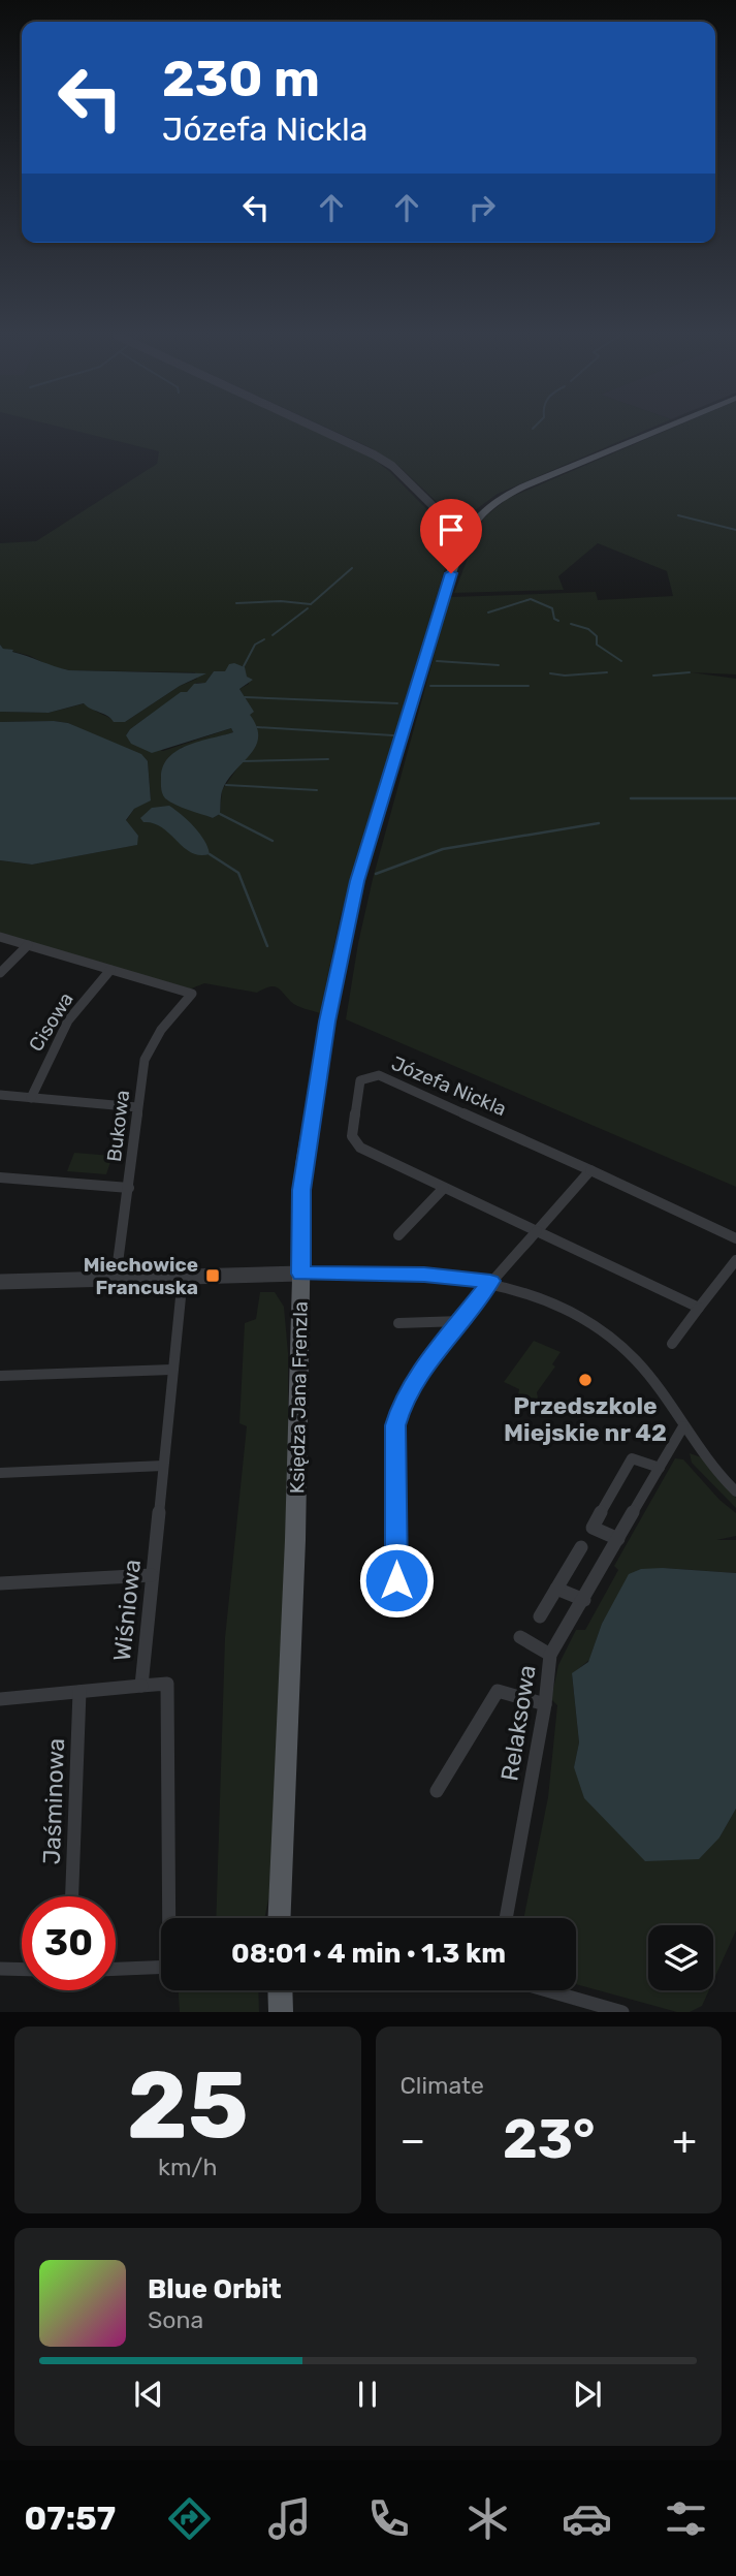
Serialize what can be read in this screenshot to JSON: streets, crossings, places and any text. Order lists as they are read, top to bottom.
{
  "streets": {
    "main road": ["Księdza Jana Frenzla"],
    "street": [
      "Cisowa",
      "Józefa Nickla",
      "Bukowa",
      "Wiśniowa",
      "Relaksowa",
      "Jaśminowa"
    ]
  },
  "crossings": [
    ["Cisowa", "Bukowa"]
  ],
  "places": {
    "transit": ["Miechowice Francuska"],
    "other": ["Przedszkole Miejskie nr 42"]
  },
  "page": {
    "turn": ["230 m", "Józefa Nickla"],
    "limit": "30",
    "trip": "08:01 · 4 min · 1.3 km",
    "tile": [
      ["25", "km/h"],
      "Climate"
    ],
    "heat": ["−", "23°", "+"],
    "song": ["Blue Orbit", "Sona"],
    "tabs": "07:57"
  }
}
